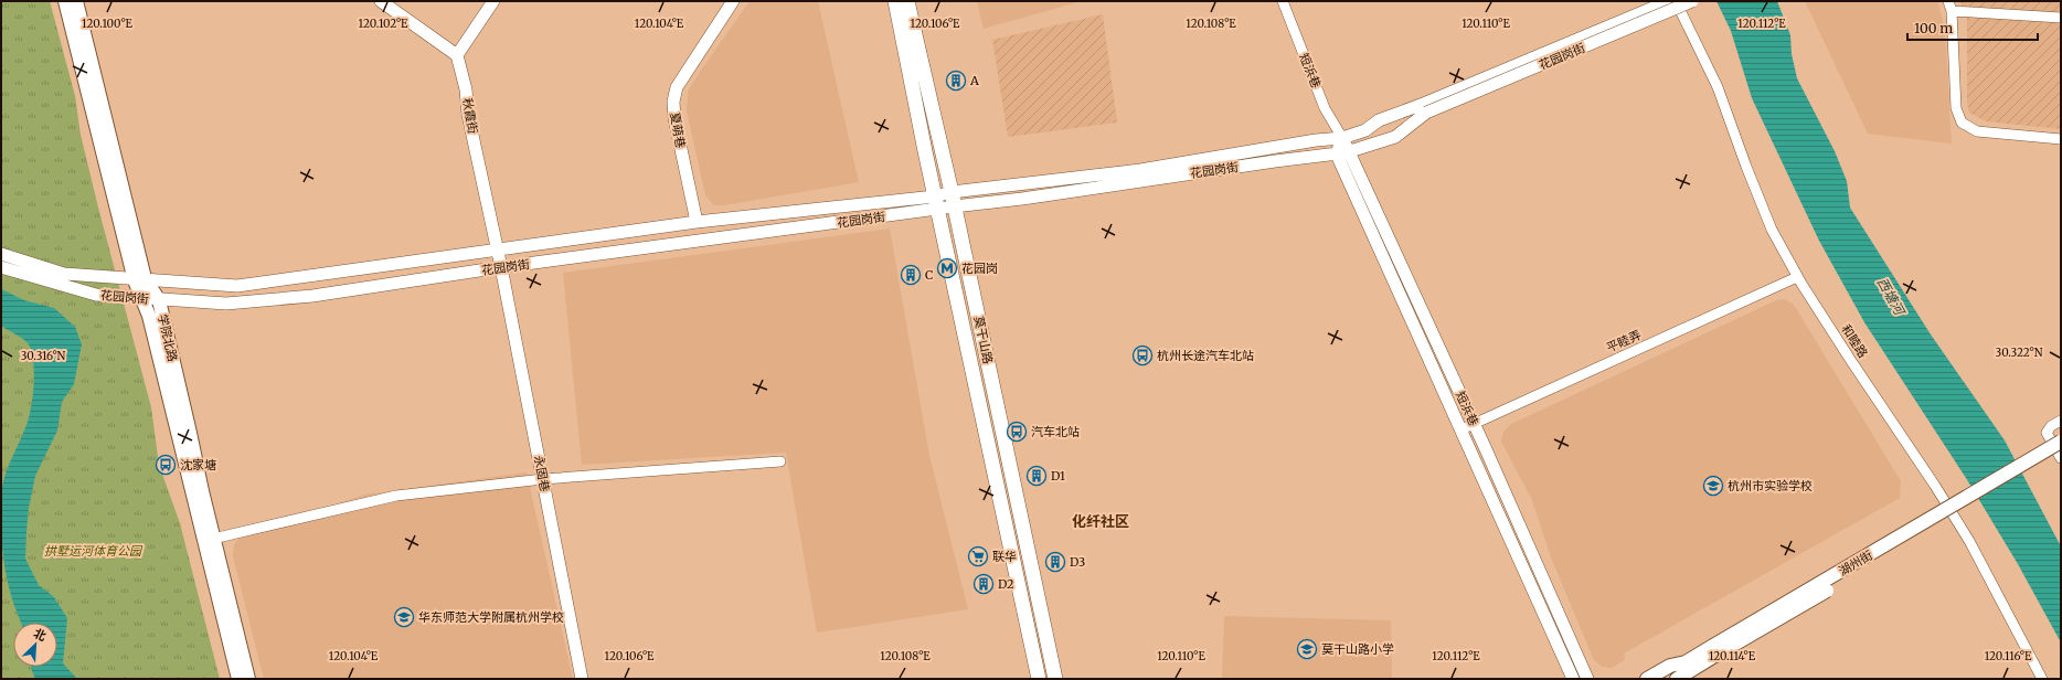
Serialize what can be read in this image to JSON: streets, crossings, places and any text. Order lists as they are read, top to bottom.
{
  "streets": {
    "main road": ["学院北路", "莫干山路", "湖州街"],
    "street": [
      "花园岗街",
      "短浜巷",
      "秋霞街",
      "夏萌巷",
      "平睦弄",
      "和睦路",
      "永固巷"
    ]
  },
  "crossings": [
    ["花园岗街", "短浜巷"],
    ["花园岗街", "秋霞街"],
    ["花园岗街", "夏萌巷"],
    ["花园岗街", "学院北路"],
    ["花园岗街", "莫干山路"],
    ["花园岗街", "永固巷"],
    ["短浜巷", "平睦弄"],
    ["秋霞街", "永固巷"],
    ["平睦弄", "和睦路"]
  ],
  "districts": ["化纤社区"],
  "water": ["西塘河"],
  "parks": ["拱墅运河体育公园"],
  "places": {
    "building": [
      "A",
      "C",
      "D1",
      "D3",
      "D2"
    ],
    "metro station": ["花园岗"],
    "bus stop": ["杭州长途汽车北站", "汽车北站", "沈家塘"],
    "school or university": ["杭州市实验学校", "华东师范大学附属杭州学校", "莫干山路小学"],
    "supermarket": ["联华"]
  },
  "scale_bar": "100 m",
  "north": "top right",
  "coordinates": [
    "120.100°E",
    "120.102°E",
    "120.104°E",
    "120.106°E",
    "120.108°E",
    "120.110°E",
    "120.112°E",
    "30.322°N",
    "30.316°N",
    "120.116°E",
    "120.114°E"
  ]
}
